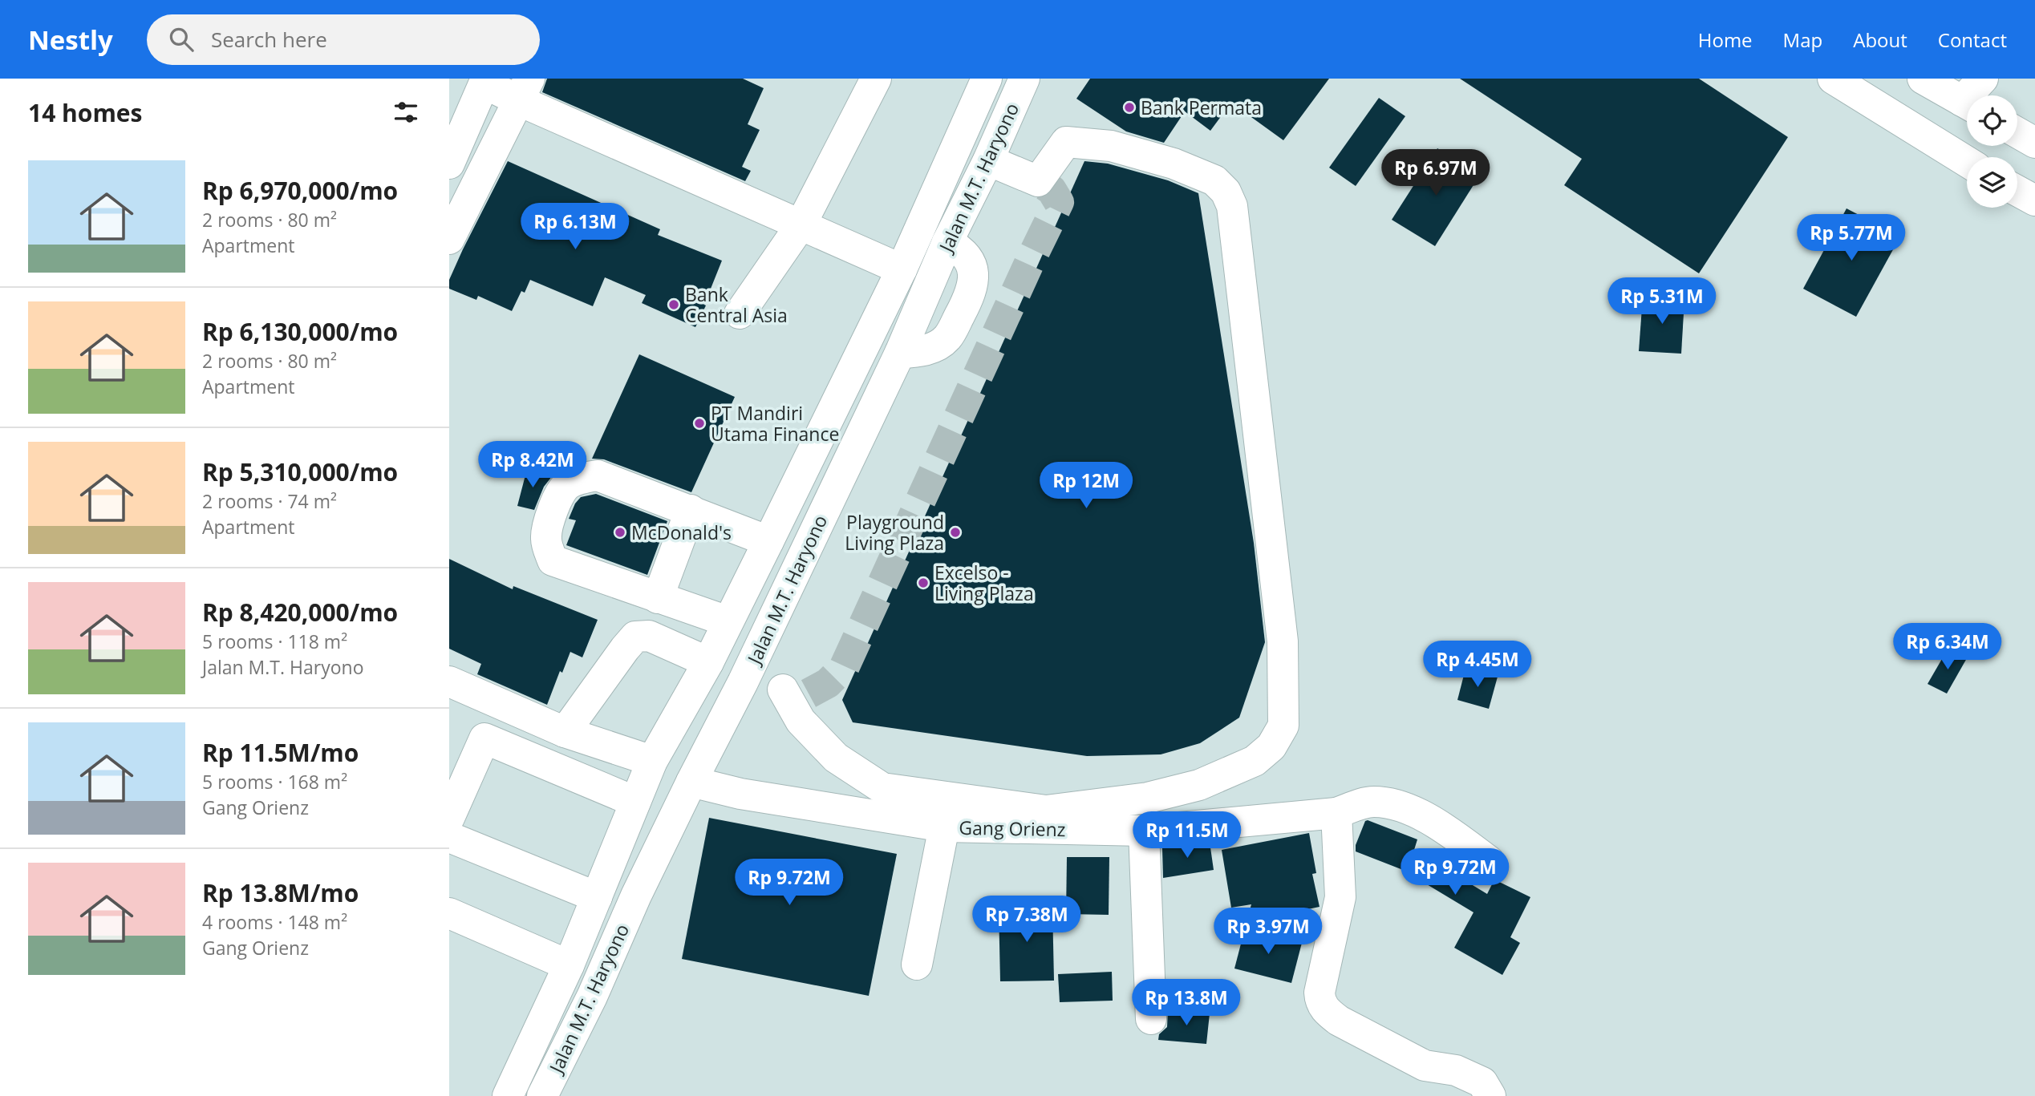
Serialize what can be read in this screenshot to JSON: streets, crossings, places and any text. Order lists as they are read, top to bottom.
{
  "streets": {
    "main road": ["Jalan M.T. Haryono", "Gang Orienz"]
  },
  "crossings": [
    ["Jalan M.T. Haryono", "Gang Orienz"]
  ],
  "places": [
    "Bank Permata",
    "Bank Central Asia",
    "PT Mandiri Utama Finance",
    "McDonald's",
    "Playground Living Plaza",
    "Excelso - Living Plaza"
  ],
  "page": {
    "header": "Nestly",
    "search": "Search here",
    "nav": [
      "Home",
      "Map",
      "About",
      "Contact"
    ],
    "heading": "14 homes",
    "list": [
      {
        "name": "Rp 6,970,000/mo",
        "note": "2 rooms · 80 m² · Apartment"
      },
      {
        "name": "Rp 6,130,000/mo",
        "note": "2 rooms · 80 m² · Apartment"
      },
      {
        "name": "Rp 5,310,000/mo",
        "note": "2 rooms · 74 m² · Apartment"
      },
      {
        "name": "Rp 8,420,000/mo",
        "note": "5 rooms · 118 m² · Jalan M.T. Haryono"
      },
      {
        "name": "Rp 11.5M/mo",
        "note": "5 rooms · 168 m² · Gang Orienz"
      },
      {
        "name": "Rp 13.8M/mo",
        "note": "4 rooms · 148 m² · Gang Orienz"
      }
    ],
    "price": [
      "Rp 6.97M",
      "Rp 6.13M",
      "Rp 5.77M",
      "Rp 5.31M",
      "Rp 8.42M",
      "Rp 12M",
      "Rp 6.34M",
      "Rp 4.45M",
      "Rp 11.5M",
      "Rp 9.72M",
      "Rp 9.72M",
      "Rp 7.38M",
      "Rp 3.97M",
      "Rp 13.8M"
    ]
  }
}
